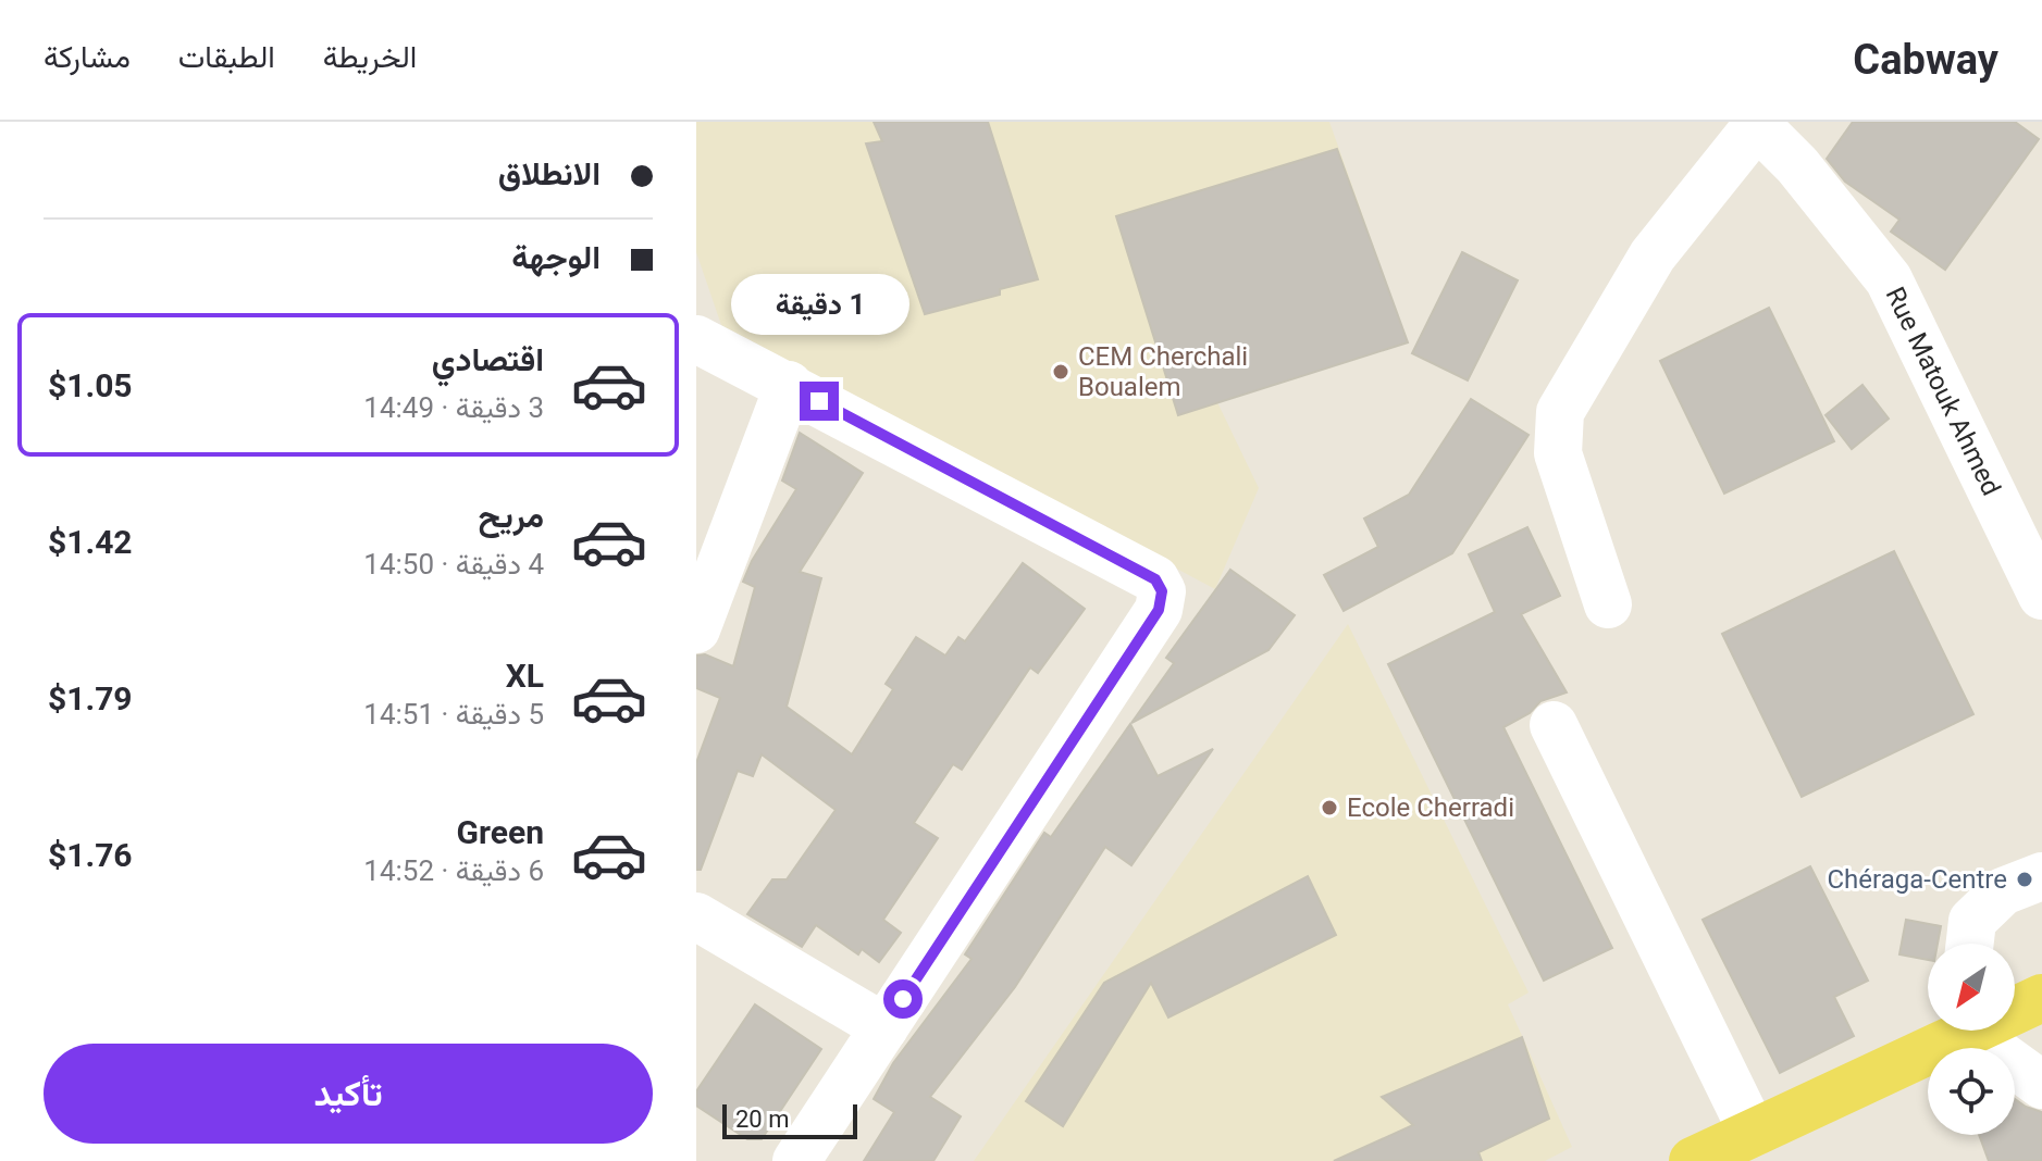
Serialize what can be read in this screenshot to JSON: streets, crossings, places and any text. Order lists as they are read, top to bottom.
{
  "streets": {
    "street": ["Rue Matouk Ahmed"]
  },
  "places": ["CEM Cherchali Boualem", "Ecole Cherradi", "Chéraga-Centre"],
  "scale_bar": "20 m",
  "north": "bottom left",
  "page": {
    "header": "Cabway",
    "nav": ["الخريطة", "الطبقات", "مشاركة"],
    "banner": ["الانطلاق", "الوجهة"],
    "bubble": "1 دقيقة",
    "list": [
      {
        "name": "اقتصادي",
        "note": "3 دقيقة · 14:49",
        "value": "$1.05"
      },
      {
        "name": "مريح",
        "note": "4 دقيقة · 14:50",
        "value": "$1.42"
      },
      {
        "name": "XL",
        "note": "5 دقيقة · 14:51",
        "value": "$1.79"
      },
      {
        "name": "Green",
        "note": "6 دقيقة · 14:52",
        "value": "$1.76"
      }
    ],
    "buttons": "تأكيد",
    "scale": "20 m"
  }
}
